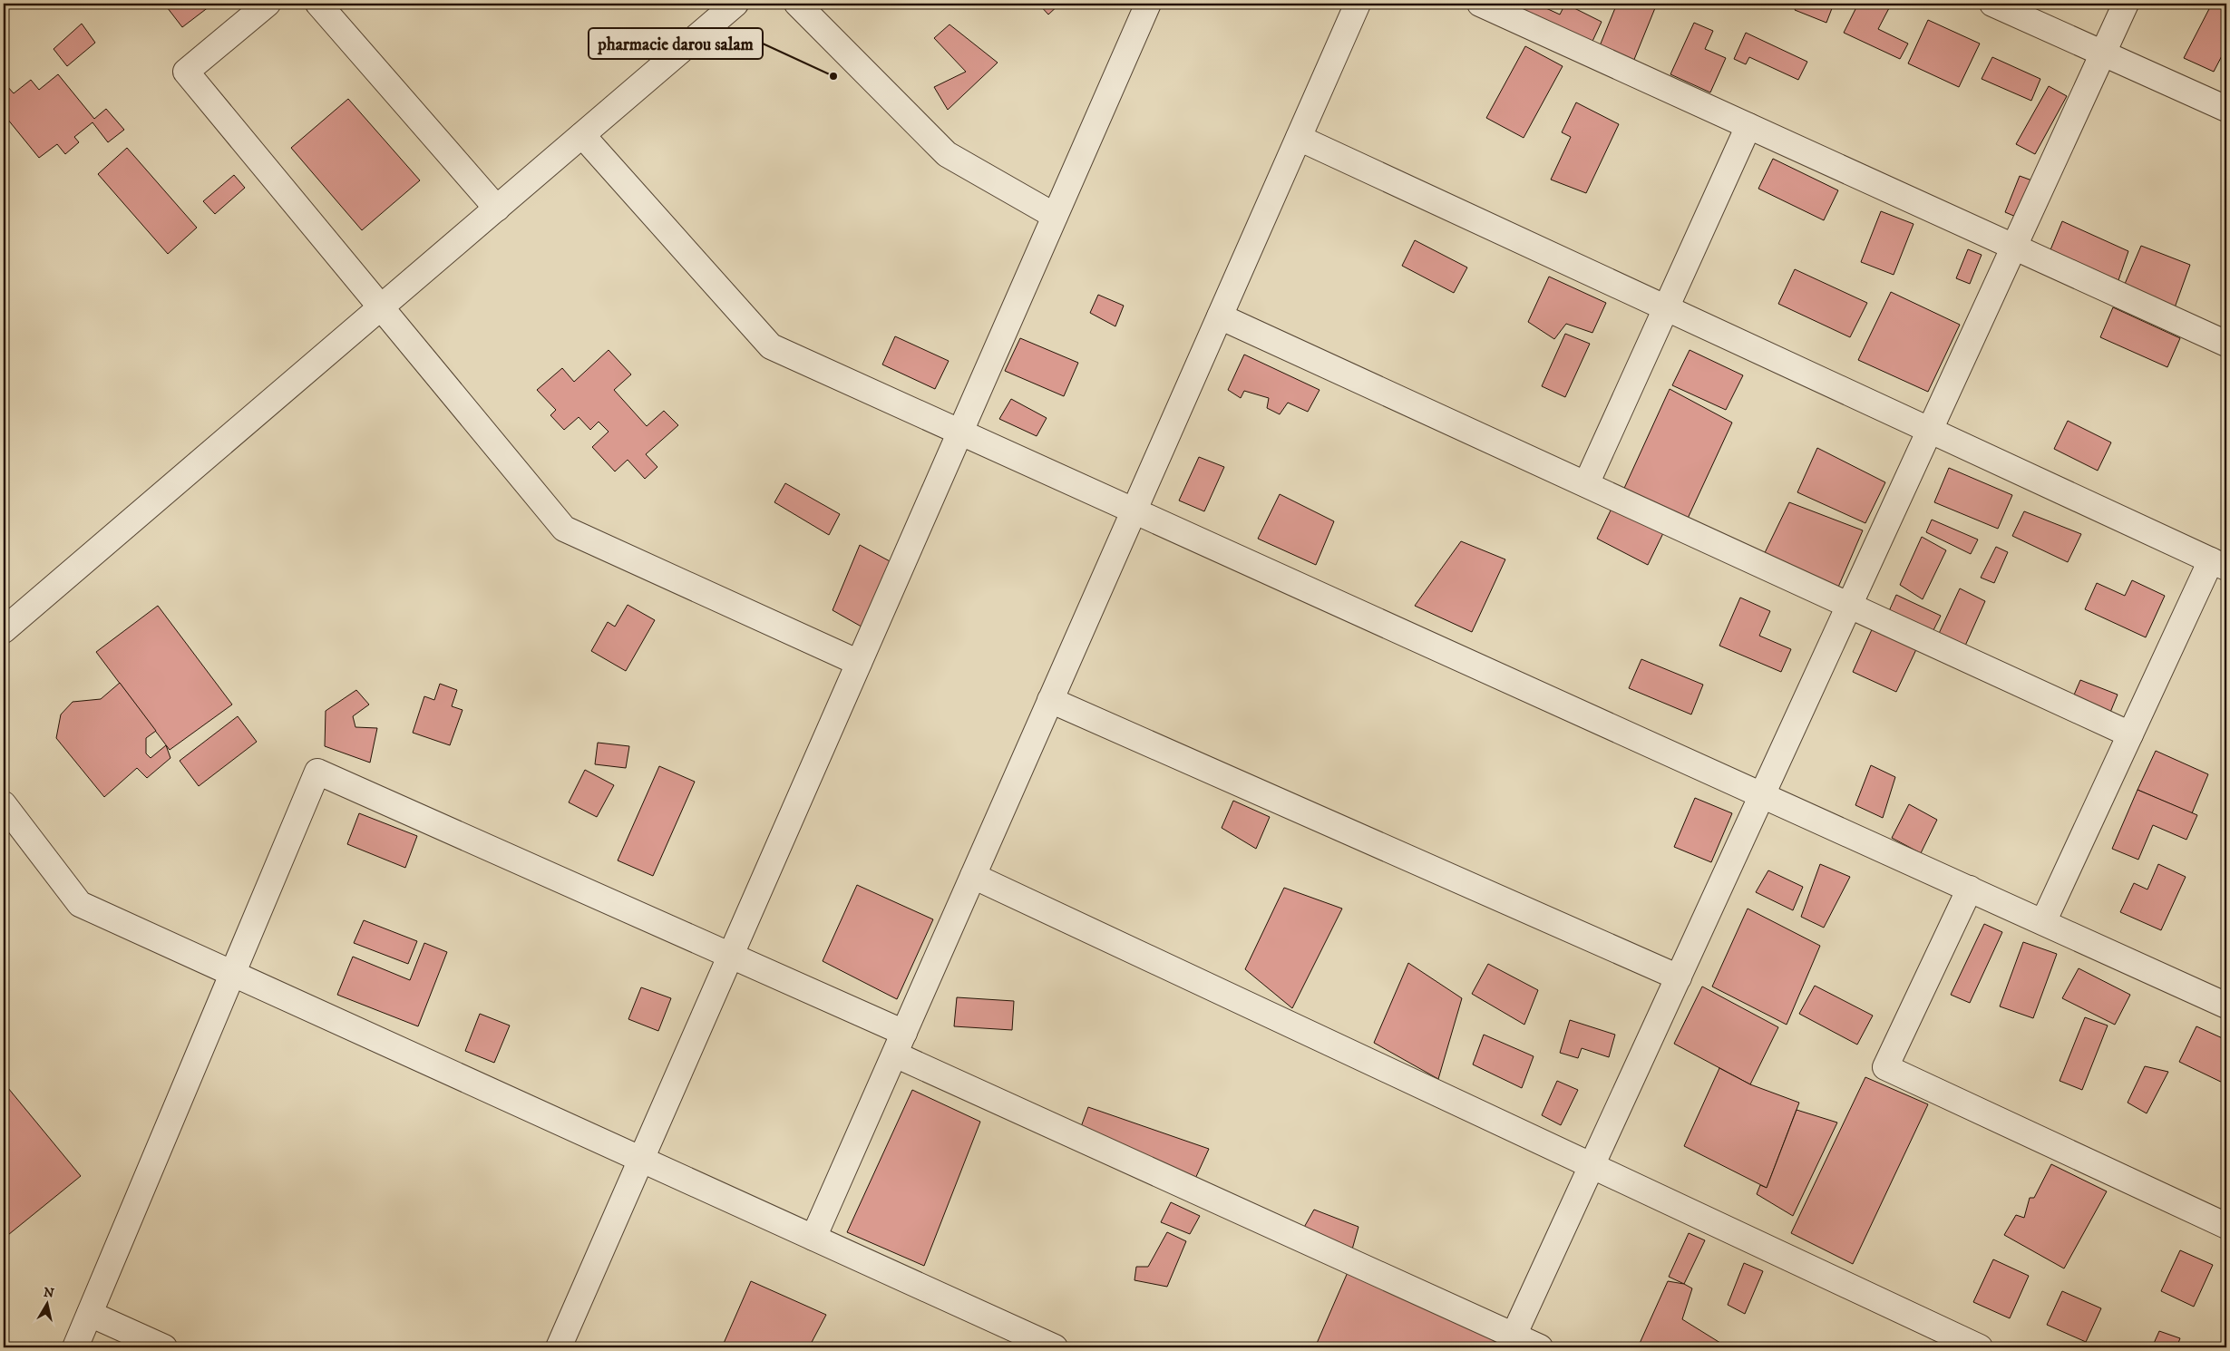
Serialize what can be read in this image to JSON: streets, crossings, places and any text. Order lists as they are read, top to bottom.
{
  "places": ["pharmacie darou salam"],
  "north": "top"
}
